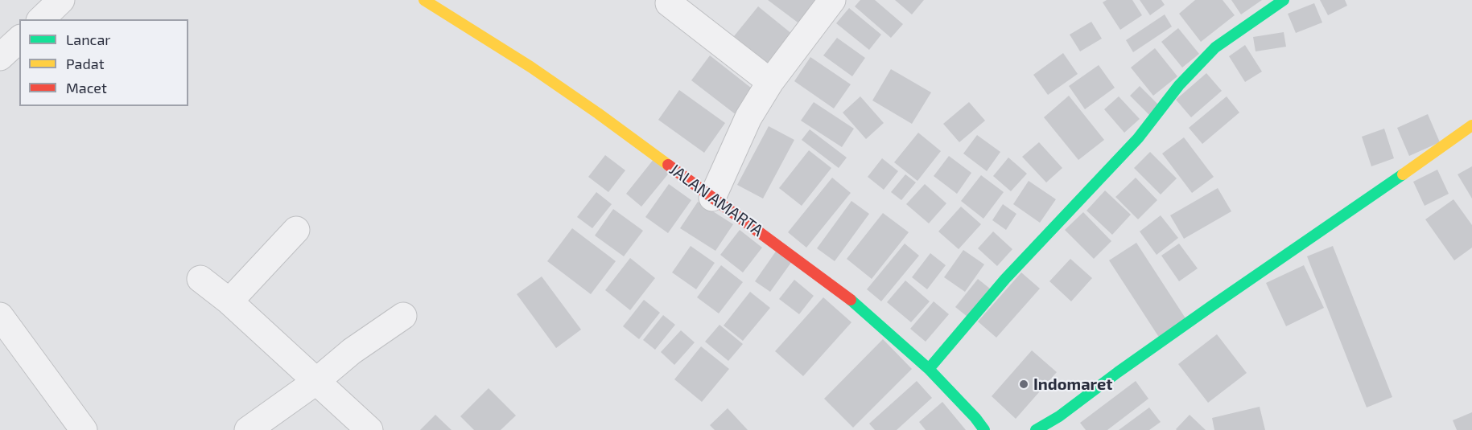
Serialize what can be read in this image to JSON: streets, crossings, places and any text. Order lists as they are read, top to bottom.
{
  "streets": {
    "street": ["JALAN AMARTA"]
  },
  "places": ["Indomaret"],
  "legend": ["Lancar", "Padat", "Macet"]
}
